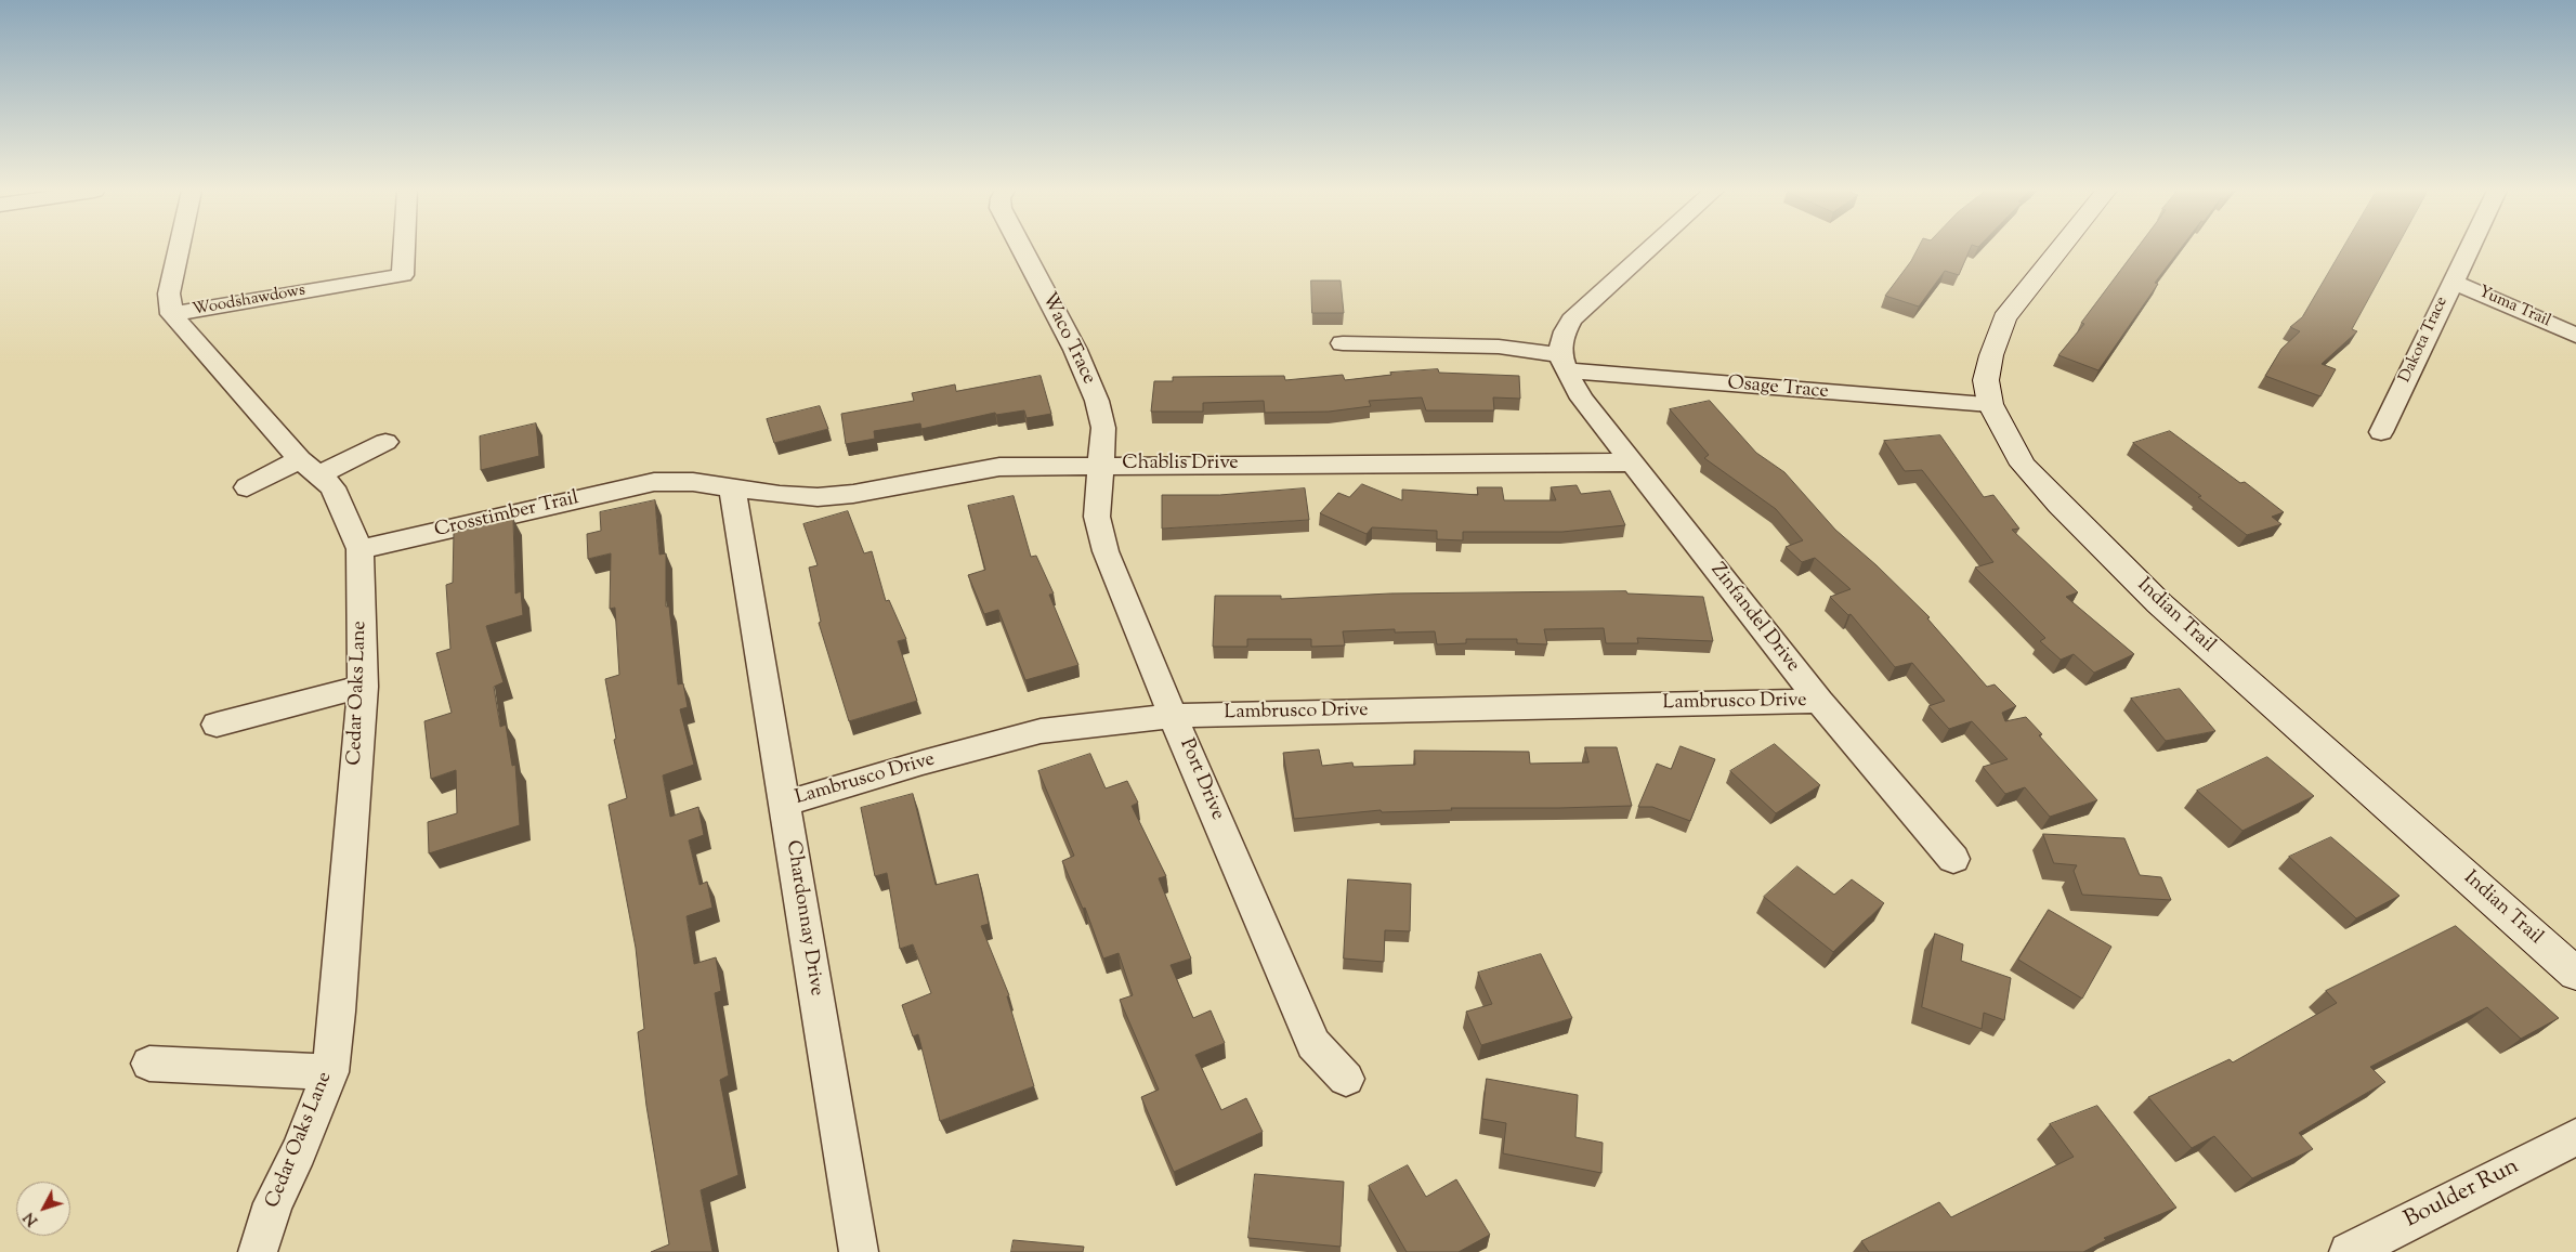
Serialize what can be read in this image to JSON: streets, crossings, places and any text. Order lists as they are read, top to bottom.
{
  "streets": {
    "street": [
      "Woodshawdows",
      "Yuma Trail",
      "Waco Trace",
      "Dakota Trace",
      "Osage Trace",
      "Chablis Drive",
      "Crosstimber Trail",
      "Indian Trail",
      "Zinfandel Drive",
      "Cedar Oaks Lane",
      "Lambrusco Drive",
      "Port Drive",
      "Chardonnay Drive",
      "Boulder Run"
    ]
  },
  "crossings": [
    ["Woodshawdows", "Cedar Oaks Lane"],
    ["Yuma Trail", "Dakota Trace"],
    ["Waco Trace", "Chablis Drive"],
    ["Waco Trace", "Port Drive"],
    ["Osage Trace", "Indian Trail"],
    ["Osage Trace", "Zinfandel Drive"],
    ["Chablis Drive", "Crosstimber Trail"],
    ["Chablis Drive", "Zinfandel Drive"],
    ["Chablis Drive", "Port Drive"],
    ["Chablis Drive", "Chardonnay Drive"],
    ["Crosstimber Trail", "Cedar Oaks Lane"],
    ["Zinfandel Drive", "Lambrusco Drive"],
    ["Lambrusco Drive", "Port Drive"],
    ["Lambrusco Drive", "Chardonnay Drive"]
  ],
  "north": "bottom left"
}
